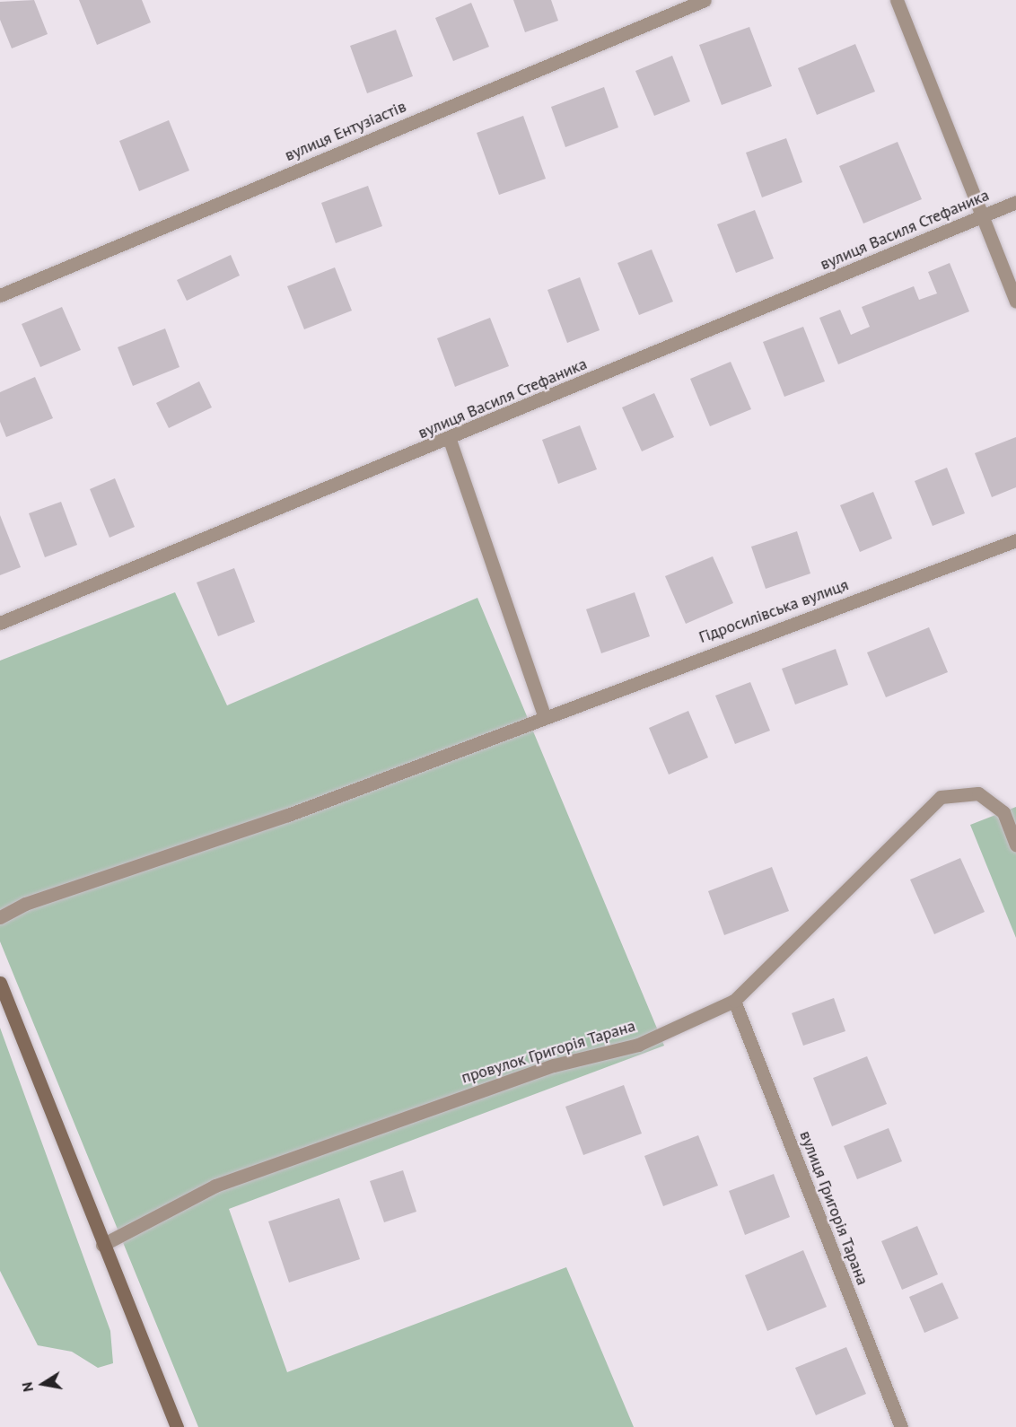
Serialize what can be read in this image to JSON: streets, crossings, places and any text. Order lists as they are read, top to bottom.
{
  "streets": {
    "street": [
      "вулиця Ентузіастів",
      "вулиця Василя Стефаника",
      "Гідросилівська вулиця",
      "провулок Григорія Тарана",
      "вулиця Григорія Тарана"
    ]
  },
  "crossings": [
    ["провулок Григорія Тарана", "вулиця Григорія Тарана"]
  ],
  "north": "left"
}
